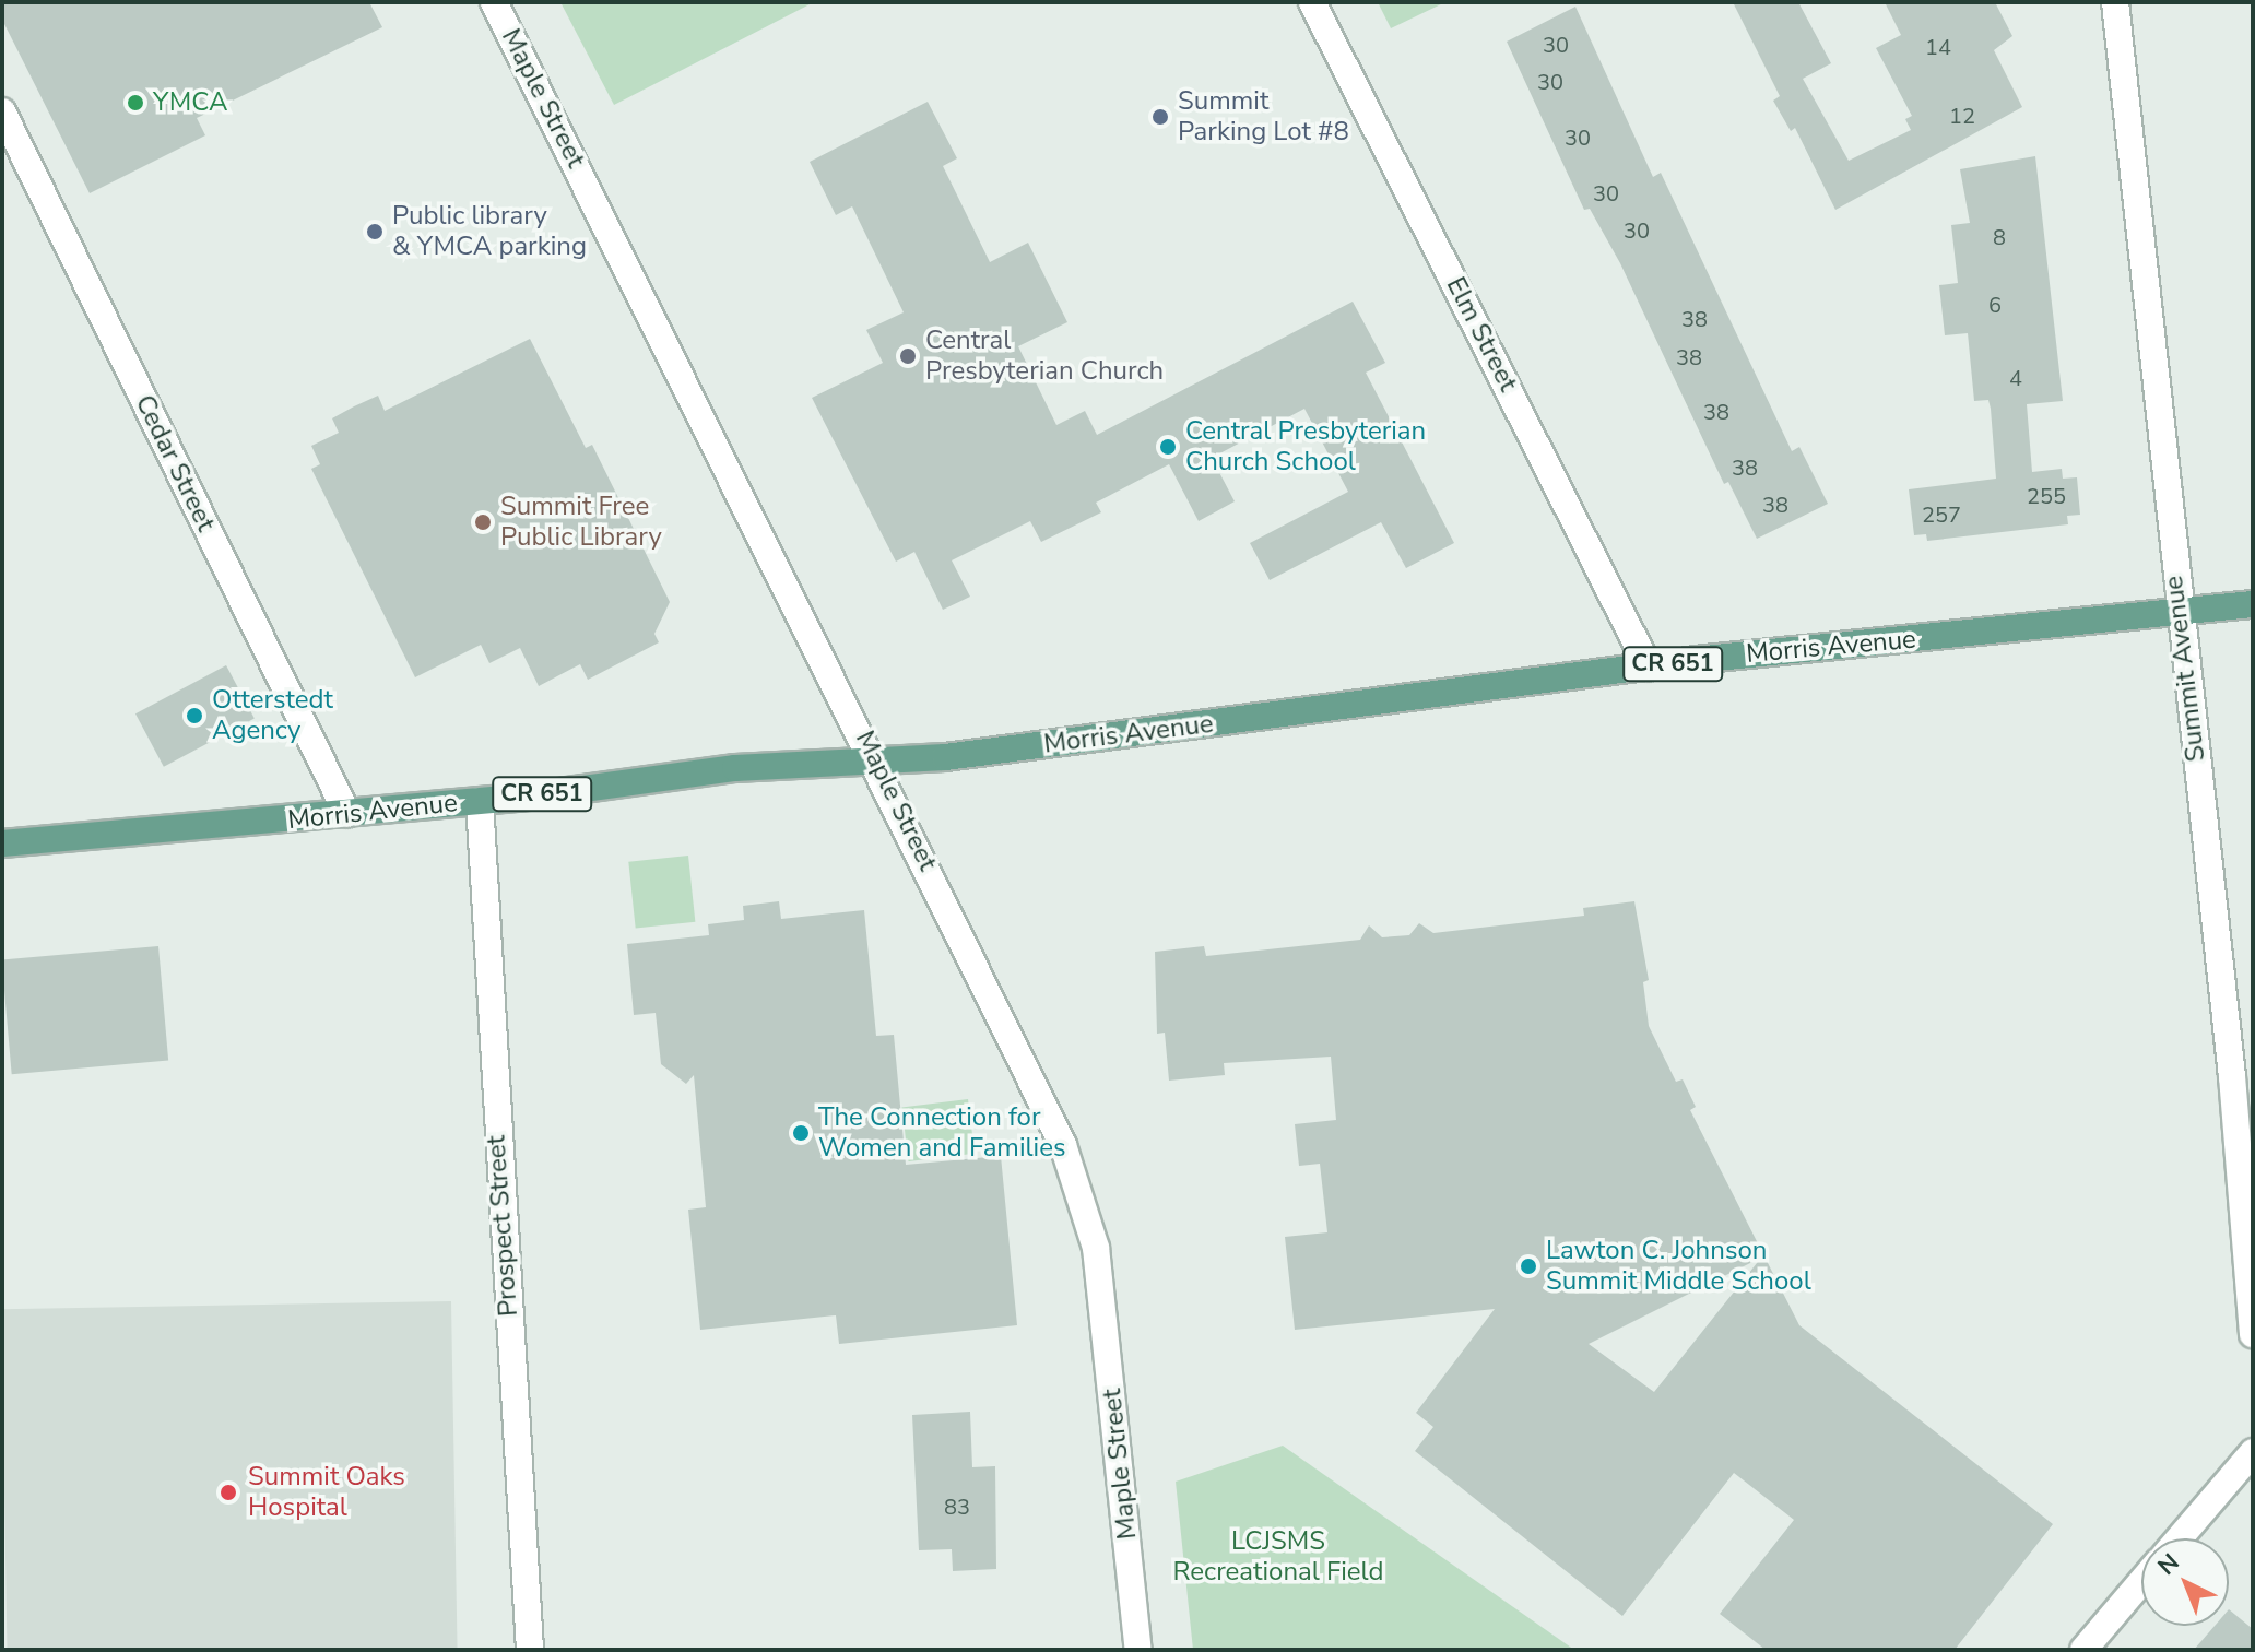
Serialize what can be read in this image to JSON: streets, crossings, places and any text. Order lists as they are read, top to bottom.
{
  "streets": {
    "main road": ["Morris Avenue", "CR 651"],
    "street": [
      "Maple Street",
      "Elm Street",
      "Cedar Street",
      "Summit Avenue",
      "Prospect Street"
    ]
  },
  "crossings": [
    ["Maple Street", "Morris Avenue"],
    ["Elm Street", "Morris Avenue"],
    ["Cedar Street", "Morris Avenue"],
    ["Morris Avenue", "Summit Avenue"],
    ["Morris Avenue", "Prospect Street"]
  ],
  "parks": ["LCJSMS Recreational Field"],
  "places": [
    "YMCA",
    "Summit Parking Lot #8",
    "Public library & YMCA parking",
    "Central Presbyterian Church",
    "Central Presbyterian Church School",
    "Summit Free Public Library",
    "Otterstedt Agency",
    "The Connection for Women and Families",
    "Lawton C. Johnson Summit Middle School",
    "Summit Oaks Hospital"
  ],
  "house_numbers": [
    "30",
    "14",
    "30",
    "12",
    "30",
    "30",
    "30",
    "8",
    "6",
    "38",
    "38",
    "4",
    "38",
    "38",
    "255",
    "38",
    "257",
    "83"
  ],
  "north": "top left"
}
